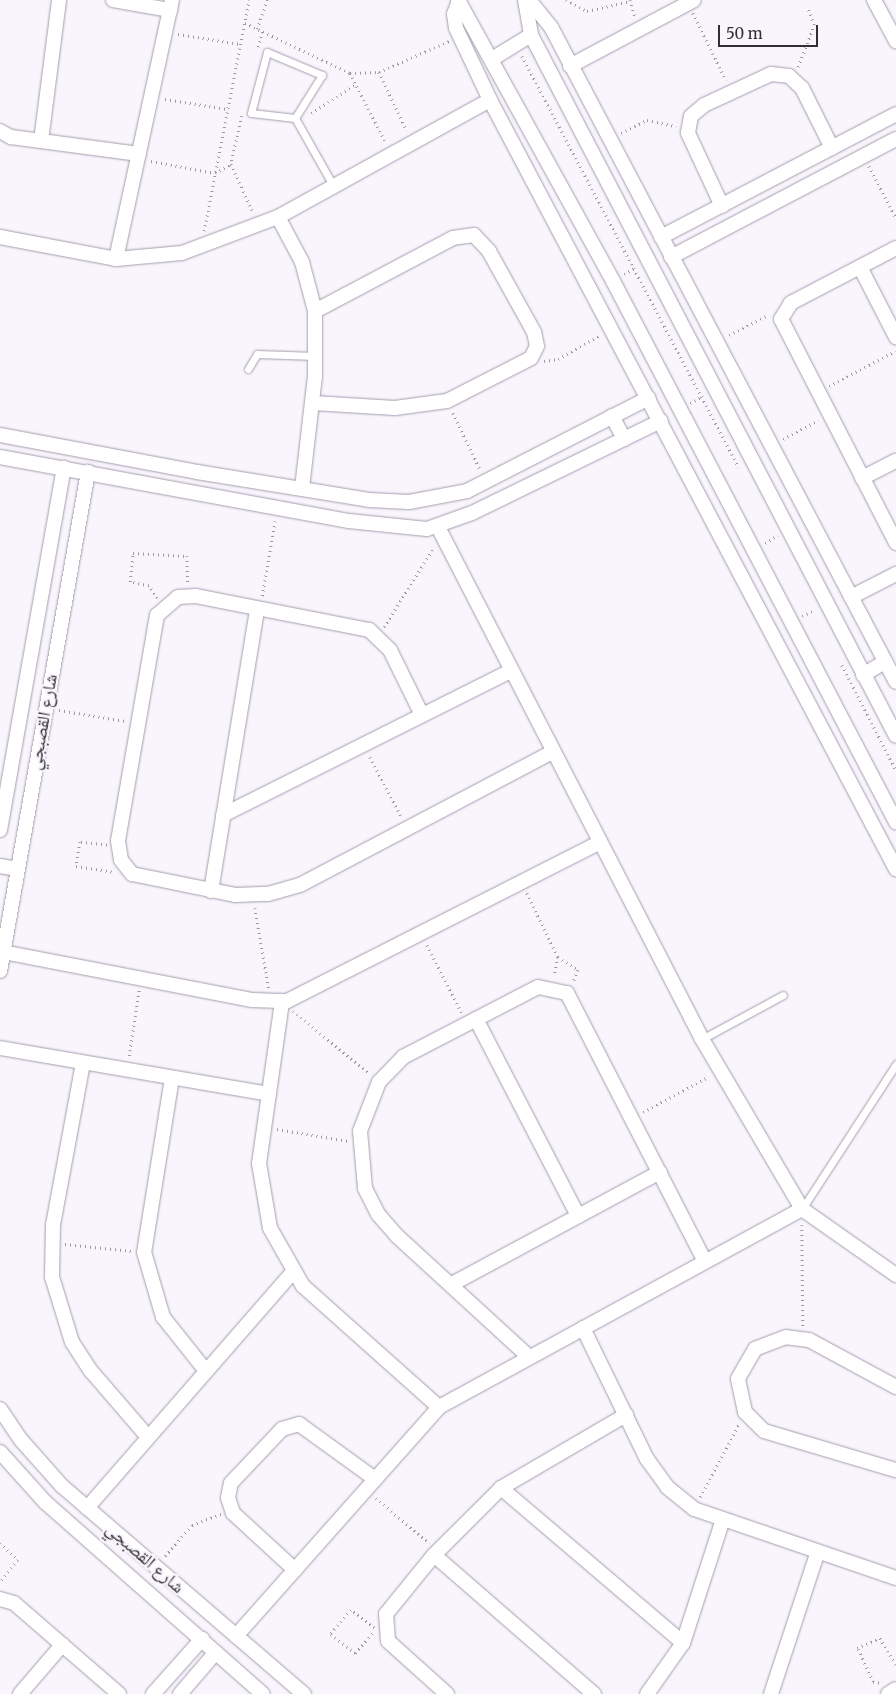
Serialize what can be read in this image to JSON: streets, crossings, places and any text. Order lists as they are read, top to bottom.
{
  "streets": {
    "street": ["شارع القصبجي"]
  },
  "scale_bar": "50 m"
}
